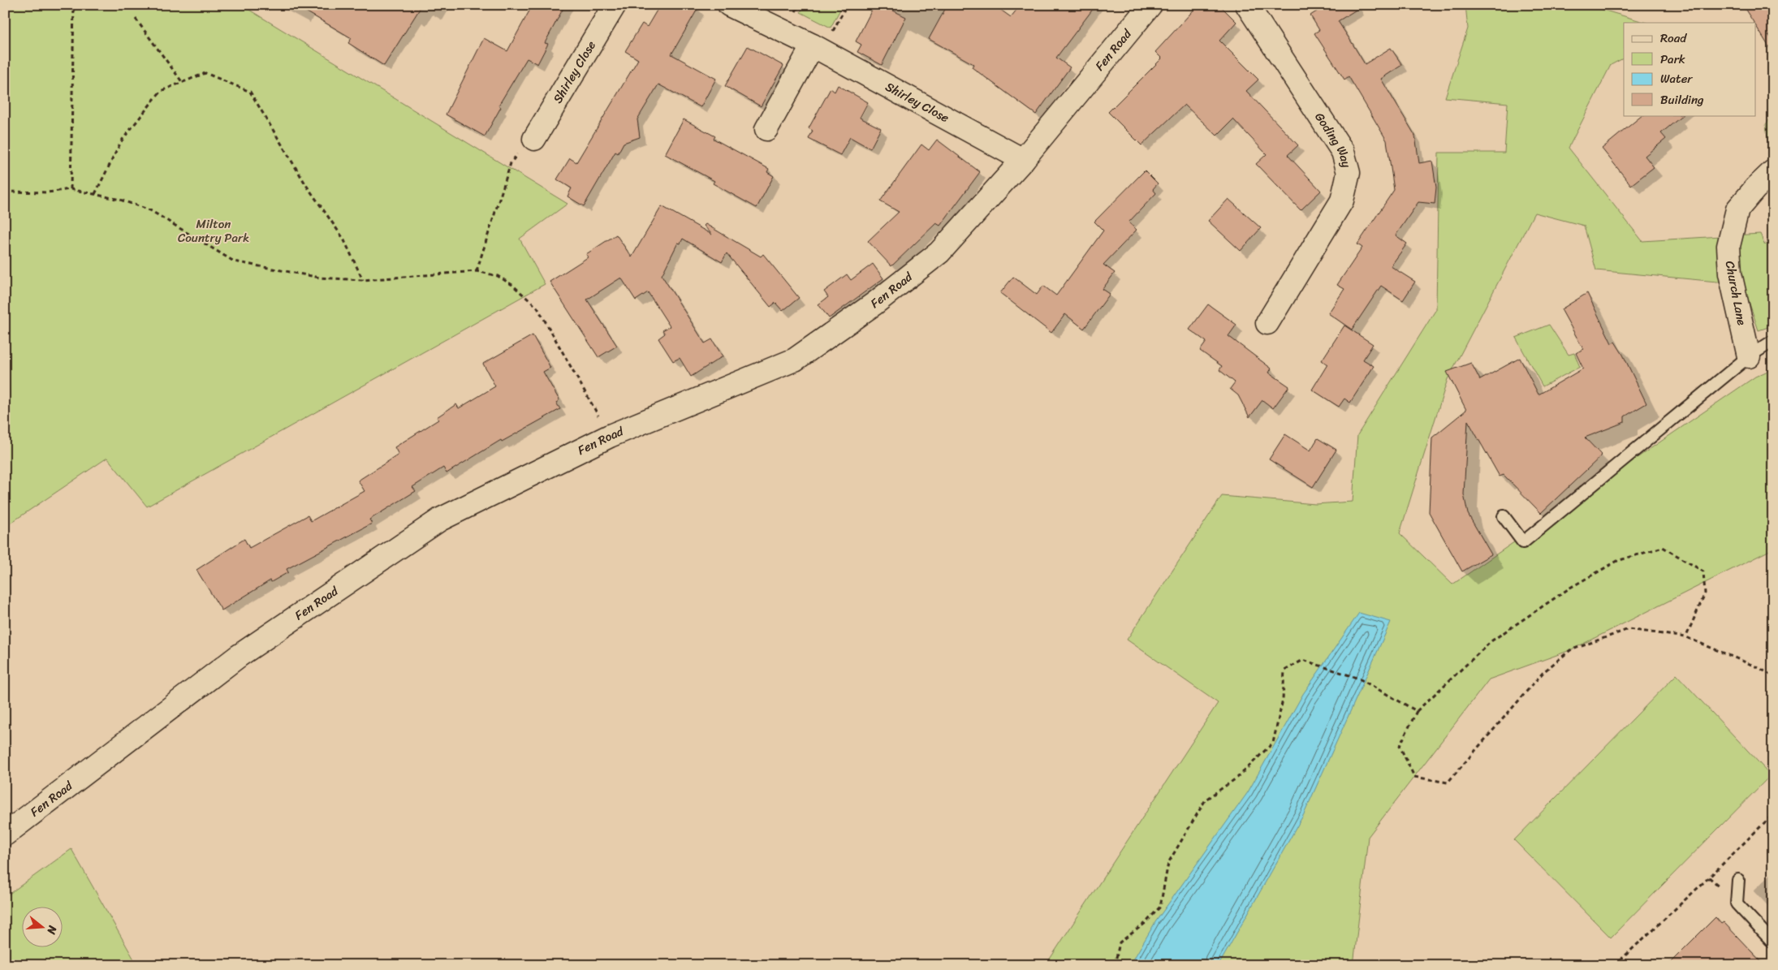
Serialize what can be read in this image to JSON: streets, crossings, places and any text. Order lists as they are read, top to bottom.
{
  "streets": {
    "street": [
      "Fen Road",
      "Shirley Close",
      "Goding Way",
      "Church Lane"
    ]
  },
  "crossings": [
    ["Fen Road", "Shirley Close"]
  ],
  "parks": ["Milton Country Park"],
  "legend": [
    "Road",
    "Park",
    "Water",
    "Building"
  ],
  "north": "right"
}
